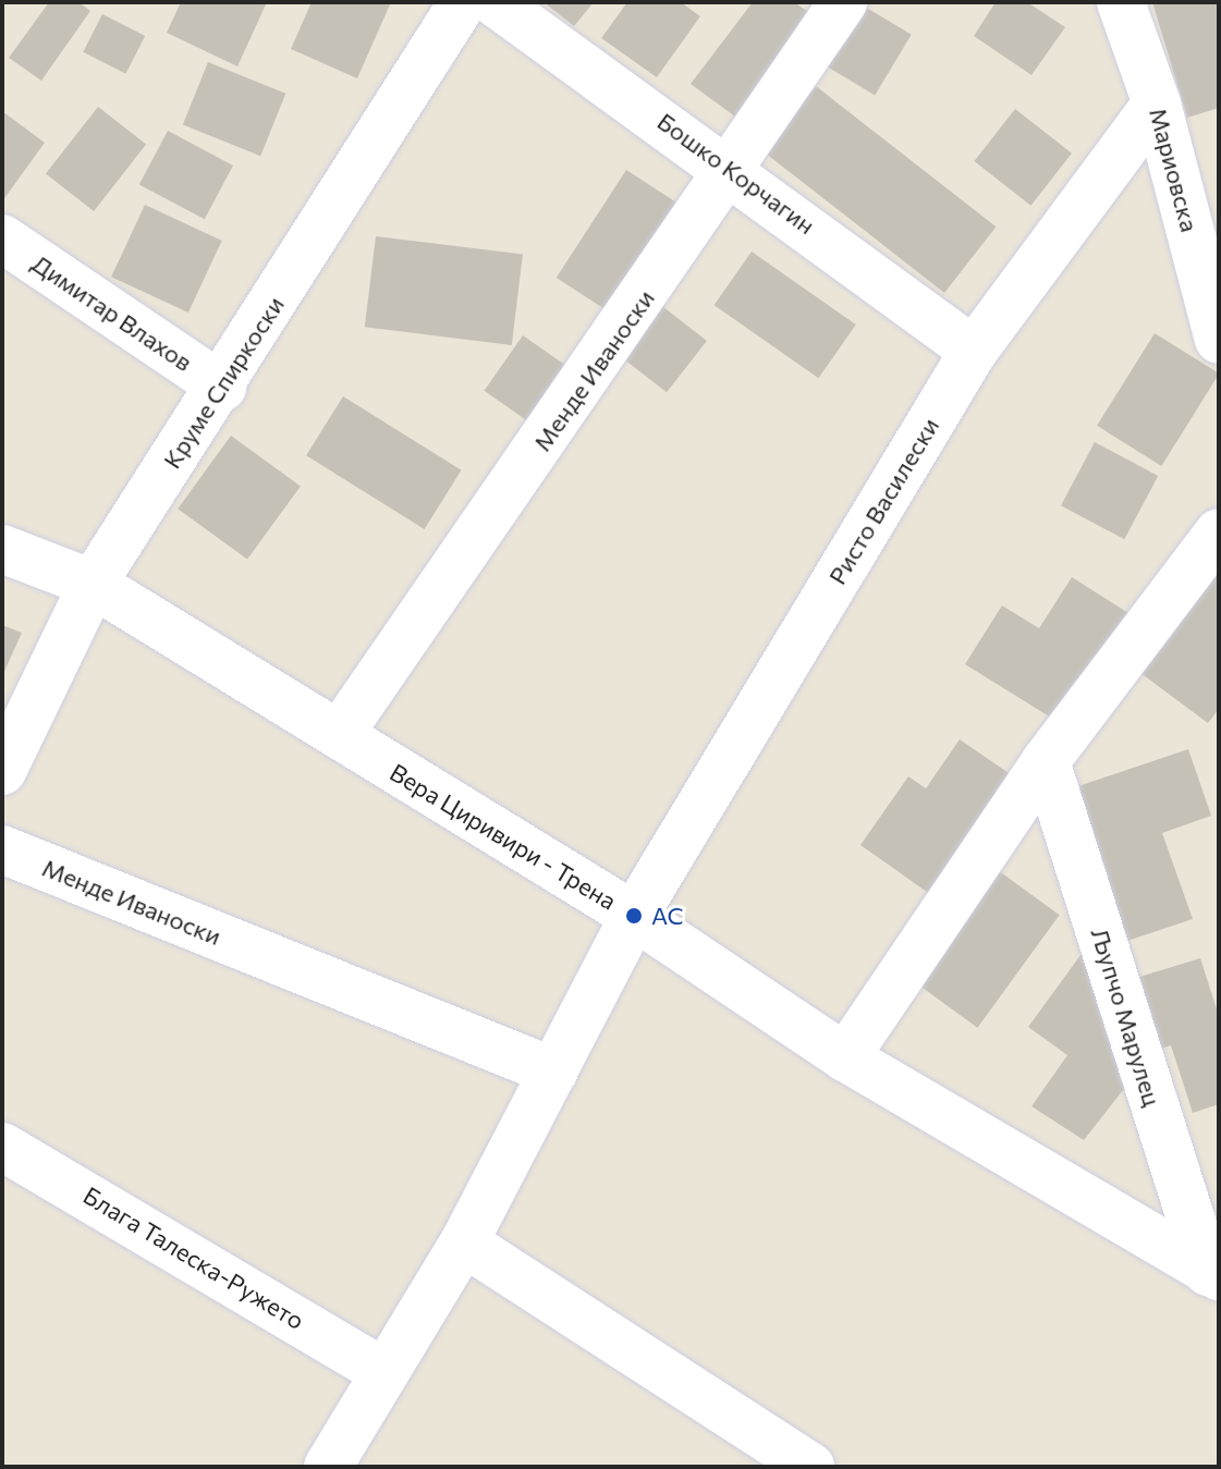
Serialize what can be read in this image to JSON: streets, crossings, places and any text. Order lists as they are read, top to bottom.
{
  "streets": {
    "street": [
      "Мариовска",
      "Бошко Корчагин",
      "Димитар Влахов",
      "Менде Иваноски",
      "Круме Спиркоски",
      "Ристо Василески",
      "Вера Циривири - Трена",
      "Љупчо Марулец",
      "Блага Талеска-Ружето"
    ]
  },
  "crossings": [
    ["Мариовска", "Ристо Василески"],
    ["Бошко Корчагин", "Менде Иваноски"],
    ["Бошко Корчагин", "Ристо Василески"],
    ["Димитар Влахов", "Круме Спиркоски"],
    ["Менде Иваноски", "Вера Циривири - Трена"],
    ["Круме Спиркоски", "Вера Циривири - Трена"],
    ["Ристо Василески", "Вера Циривири - Трена"],
    ["Вера Циривири - Трена", "Љупчо Марулец"]
  ],
  "places": ["АС"]
}
